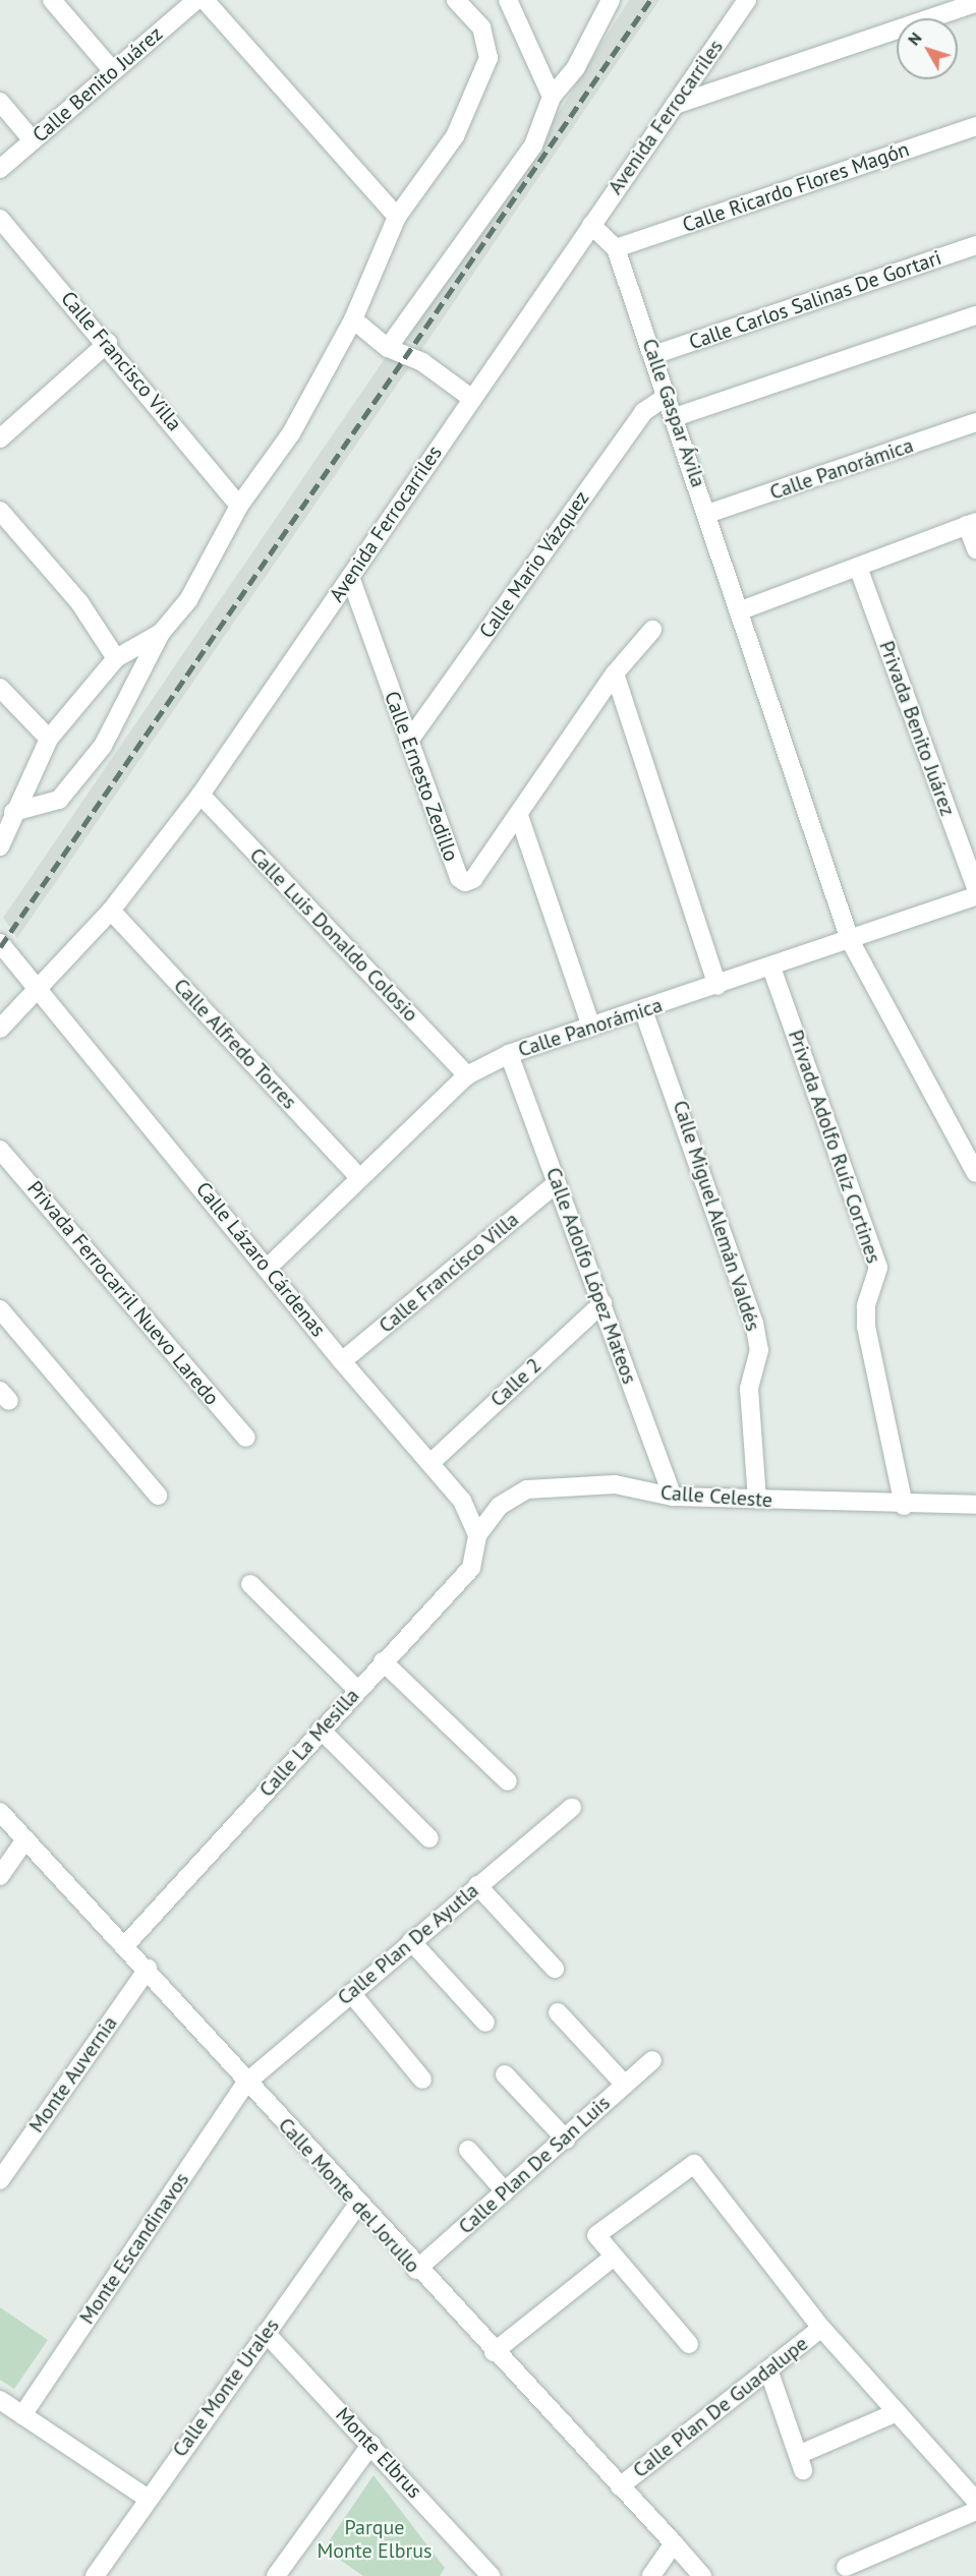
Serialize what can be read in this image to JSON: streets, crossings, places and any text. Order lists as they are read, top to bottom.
{
  "streets": {
    "street": [
      "Calle Benito Juárez",
      "Avenida Ferrocarriles",
      "Calle Ricardo Flores Magón",
      "Calle Carlos Salinas De Gortari",
      "Calle Francisco Villa",
      "Calle Gaspar Ávila",
      "Calle Panorámica",
      "Calle Mario Vázquez",
      "Privada Benito Juárez",
      "Calle Ernesto Zedillo",
      "Calle Luis Donaldo Colosio",
      "Calle Alfredo Torres",
      "Privada Adolfo Ruíz Cortines",
      "Calle Miguel Alemán Valdés",
      "Calle Lázaro Cárdenas",
      "Calle Adolfo López Mateos",
      "Privada Ferrocarril Nuevo Laredo",
      "Calle 2",
      "Calle Celeste",
      "Calle La Mesilla",
      "Calle Plan De Ayutla",
      "Monte Auvernia",
      "Calle Plan De San Luis",
      "Calle Monte del Jorullo",
      "Monte Escandinavos",
      "Calle Monte Urales",
      "Calle Plan De Guadalupe",
      "Monte Elbrus"
    ]
  },
  "crossings": [
    ["Avenida Ferrocarriles", "Calle Gaspar Ávila"],
    ["Avenida Ferrocarriles", "Calle Ernesto Zedillo"],
    ["Avenida Ferrocarriles", "Calle Luis Donaldo Colosio"],
    ["Avenida Ferrocarriles", "Calle Alfredo Torres"],
    ["Avenida Ferrocarriles", "Calle Lázaro Cárdenas"],
    ["Calle Ricardo Flores Magón", "Calle Gaspar Ávila"],
    ["Calle Carlos Salinas De Gortari", "Calle Gaspar Ávila"],
    ["Calle Francisco Villa", "Calle Lázaro Cárdenas"],
    ["Calle Francisco Villa", "Calle Adolfo López Mateos"],
    ["Calle Gaspar Ávila", "Calle Panorámica"],
    ["Calle Gaspar Ávila", "Calle Mario Vázquez"],
    ["Calle Panorámica", "Calle Luis Donaldo Colosio"],
    ["Calle Panorámica", "Calle Alfredo Torres"],
    ["Calle Panorámica", "Privada Adolfo Ruíz Cortines"],
    ["Calle Panorámica", "Calle Miguel Alemán Valdés"],
    ["Calle Panorámica", "Calle Lázaro Cárdenas"],
    ["Calle Panorámica", "Calle Adolfo López Mateos"],
    ["Calle Mario Vázquez", "Calle Ernesto Zedillo"],
    ["Privada Adolfo Ruíz Cortines", "Calle Celeste"],
    ["Calle Miguel Alemán Valdés", "Calle Celeste"],
    ["Calle Lázaro Cárdenas", "Calle 2"],
    ["Calle Lázaro Cárdenas", "Calle Celeste"],
    ["Calle Lázaro Cárdenas", "Calle La Mesilla"],
    ["Calle Adolfo López Mateos", "Calle 2"],
    ["Calle Adolfo López Mateos", "Calle Celeste"],
    ["Calle Celeste", "Calle La Mesilla"],
    ["Calle La Mesilla", "Calle Monte del Jorullo"],
    ["Calle Plan De Ayutla", "Calle Monte del Jorullo"],
    ["Calle Plan De Ayutla", "Monte Escandinavos"],
    ["Monte Auvernia", "Calle Monte del Jorullo"],
    ["Calle Plan De San Luis", "Calle Monte del Jorullo"],
    ["Calle Monte del Jorullo", "Monte Escandinavos"],
    ["Calle Monte del Jorullo", "Calle Monte Urales"],
    ["Calle Monte del Jorullo", "Calle Plan De Guadalupe"],
    ["Calle Monte Urales", "Monte Elbrus"]
  ],
  "parks": ["Parque Monte Elbrus"],
  "north": "top left"
}
